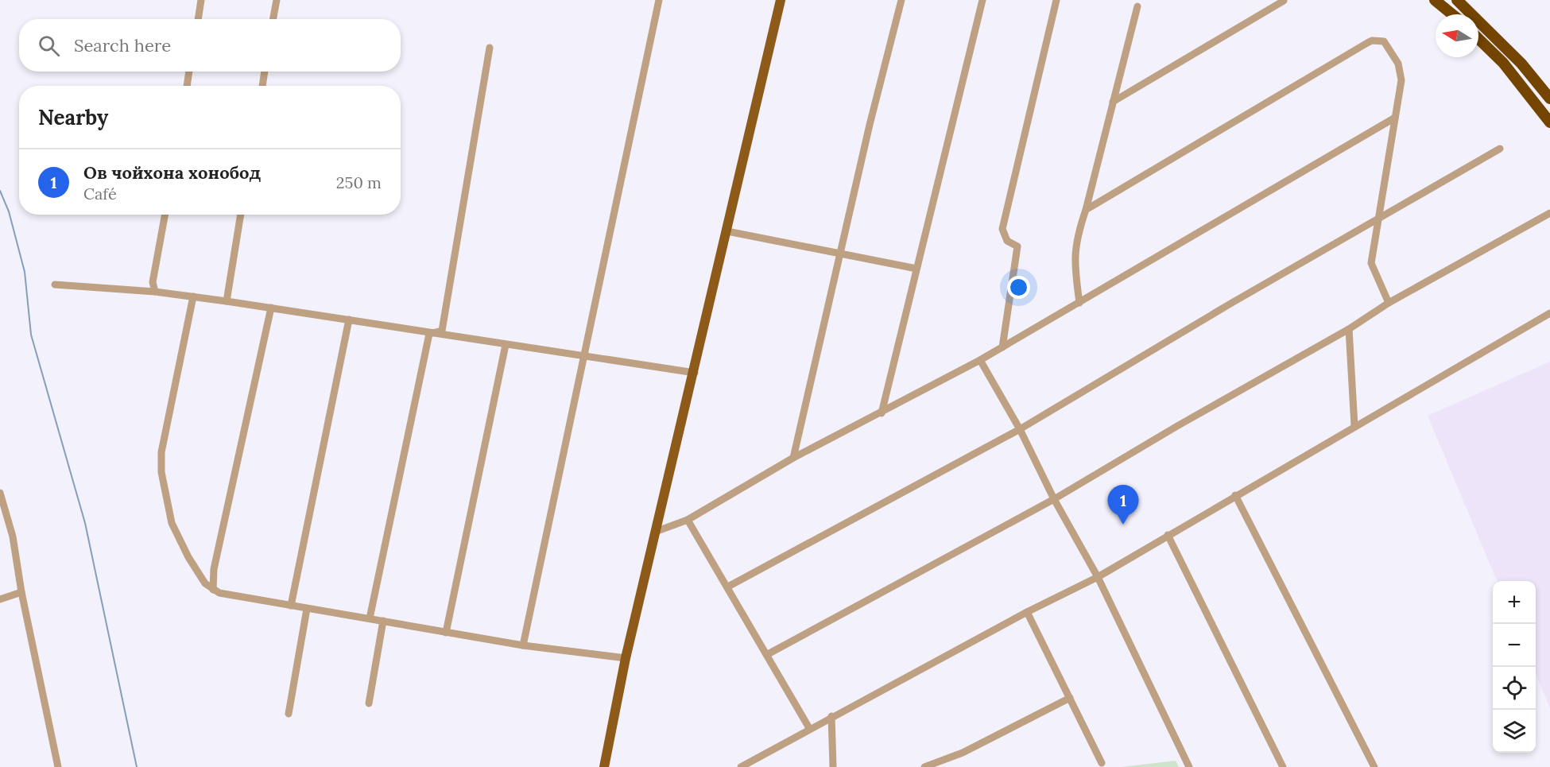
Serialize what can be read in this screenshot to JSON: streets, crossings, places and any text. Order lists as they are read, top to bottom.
{
  "north": "left",
  "page": {
    "search": "Search here",
    "heading": "Nearby",
    "list": [
      {
        "mark": "1",
        "name": "Ов чойхона хонобод",
        "note": "Café",
        "value": "250 m"
      }
    ],
    "pins": "1",
    "map_buttons": ["+", "−"]
  }
}
